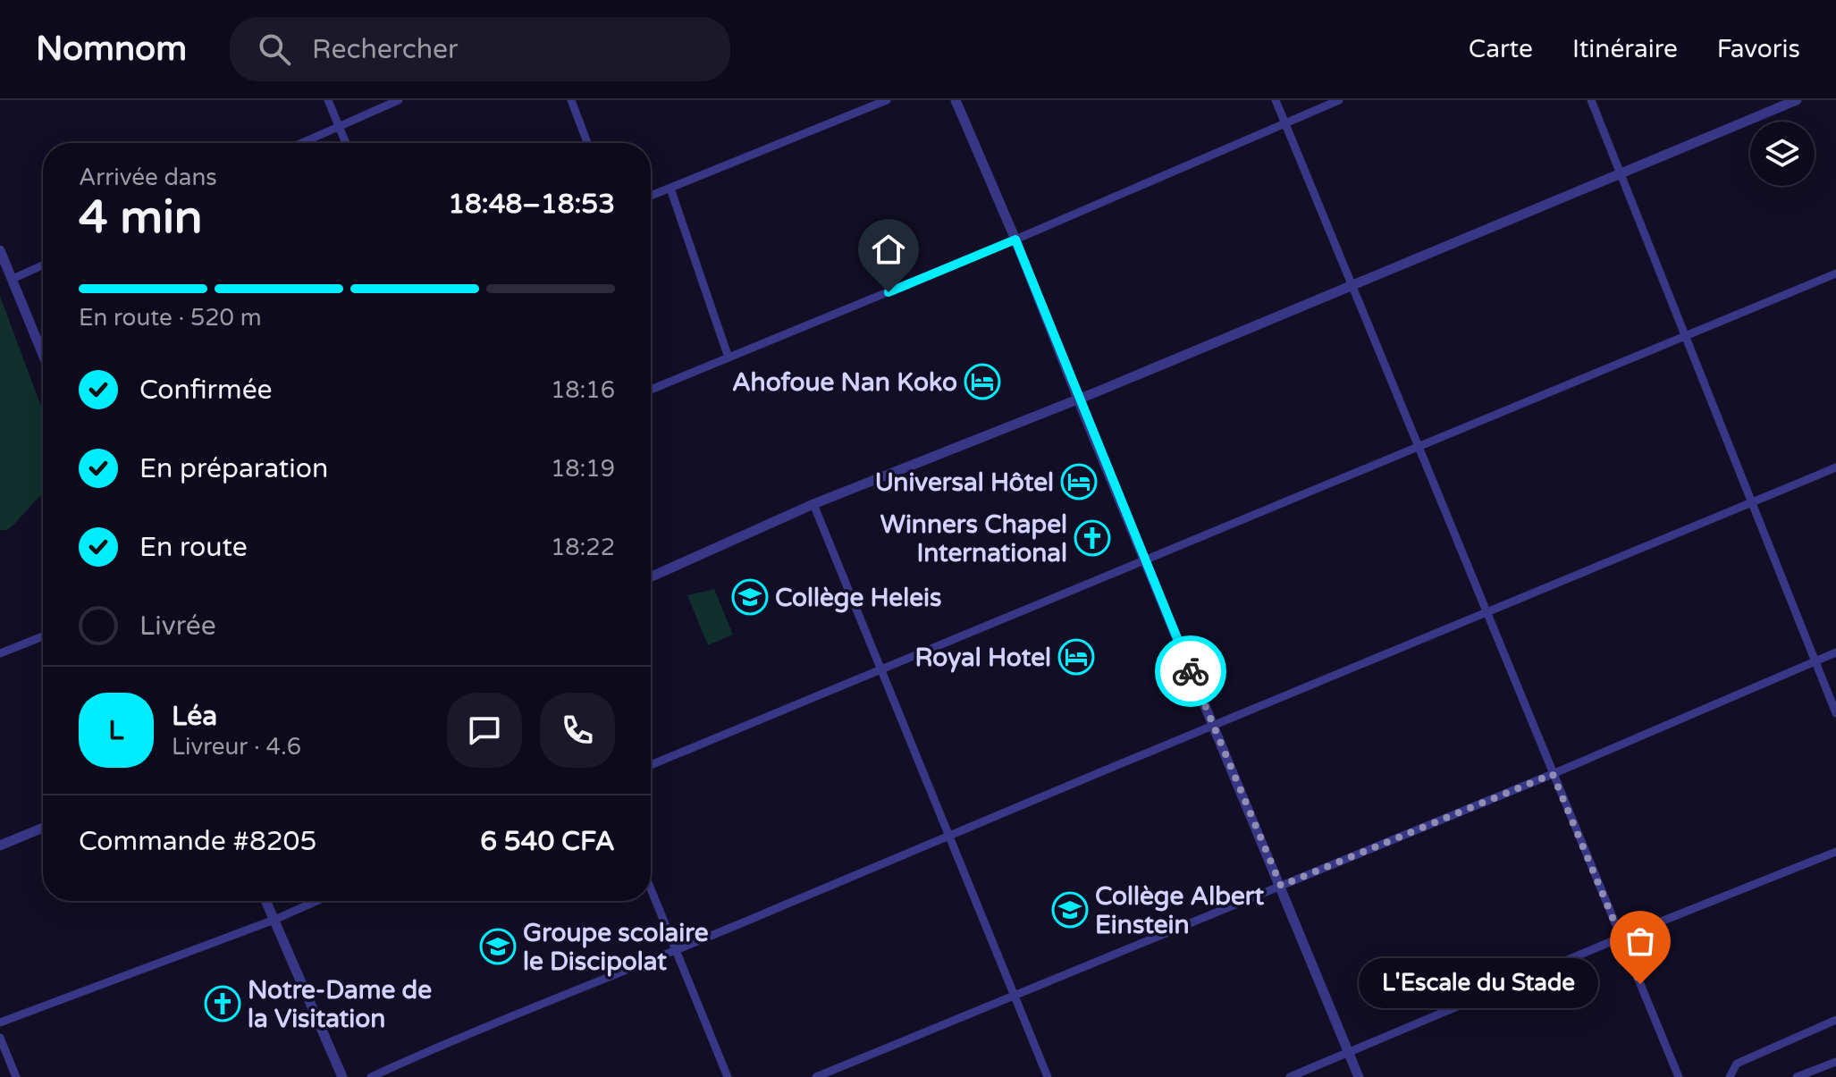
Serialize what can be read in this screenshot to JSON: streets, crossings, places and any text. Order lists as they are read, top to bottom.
{
  "places": {
    "hotel": ["Ahofoue Nan Koko", "Universal Hôtel", "Royal Hotel"],
    "church": ["Winners Chapel International", "Notre-Dame de la Visitation"],
    "school or university": ["Collège Heleis", "Collège Albert Einstein", "Groupe scolaire le Discipolat"],
    "other": ["L'Escale du Stade"]
  },
  "page": {
    "header": "Nomnom",
    "search": "Rechercher",
    "nav": ["Carte", "Itinéraire", "Favoris"],
    "heading": ["4 min", "Arrivée dans", "18:48–18:53"],
    "panel": [
      "Léa",
      "Livreur · 4.6",
      "Commande #8205",
      "6 540 CFA"
    ],
    "bar": "En route · 520 m",
    "list": [
      ["Confirmée", "18:16"],
      ["En préparation", "18:19"],
      ["En route", "18:22"],
      "Livrée"
    ],
    "round": "L",
    "bubble": "L'Escale du Stade"
  }
}
